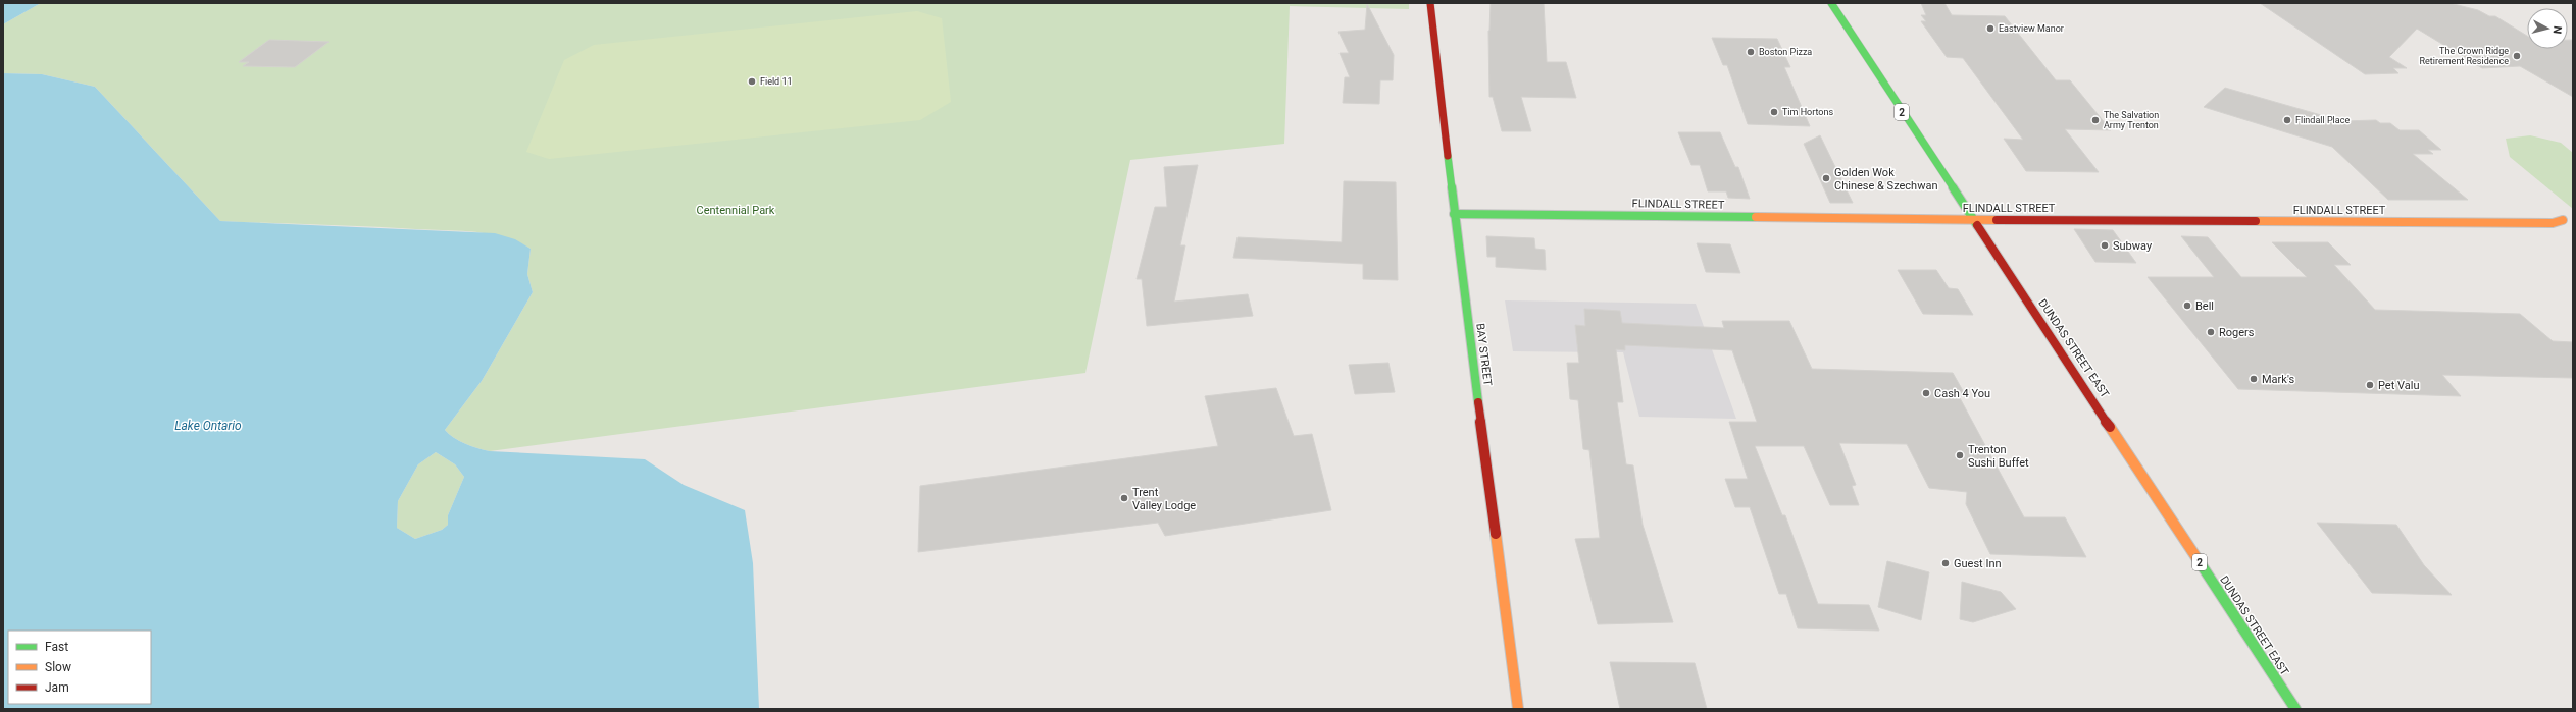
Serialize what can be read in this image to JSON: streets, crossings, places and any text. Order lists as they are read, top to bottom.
{
  "streets": {
    "street": [
      "2",
      "FLINDALL STREET",
      "DUNDAS STREET EAST",
      "BAY STREET"
    ]
  },
  "crossings": [
    ["FLINDALL STREET", "DUNDAS STREET EAST"],
    ["FLINDALL STREET", "BAY STREET"]
  ],
  "water": ["Lake Ontario"],
  "parks": ["Centennial Park"],
  "places": [
    "Eastview Manor",
    "Boston Pizza",
    "The Crown Ridge Retirement Residence",
    "Field 11",
    "Tim Hortons",
    "The Salvation Army Trenton",
    "Flindall Place",
    "Golden Wok Chinese & Szechwan",
    "Subway",
    "Bell",
    "Rogers",
    "Mark's",
    "Pet Valu",
    "Cash 4 You",
    "Trenton Sushi Buffet",
    "Trent Valley Lodge",
    "Guest Inn"
  ],
  "legend": ["Fast", "Slow", "Jam"],
  "north": "right"
}
